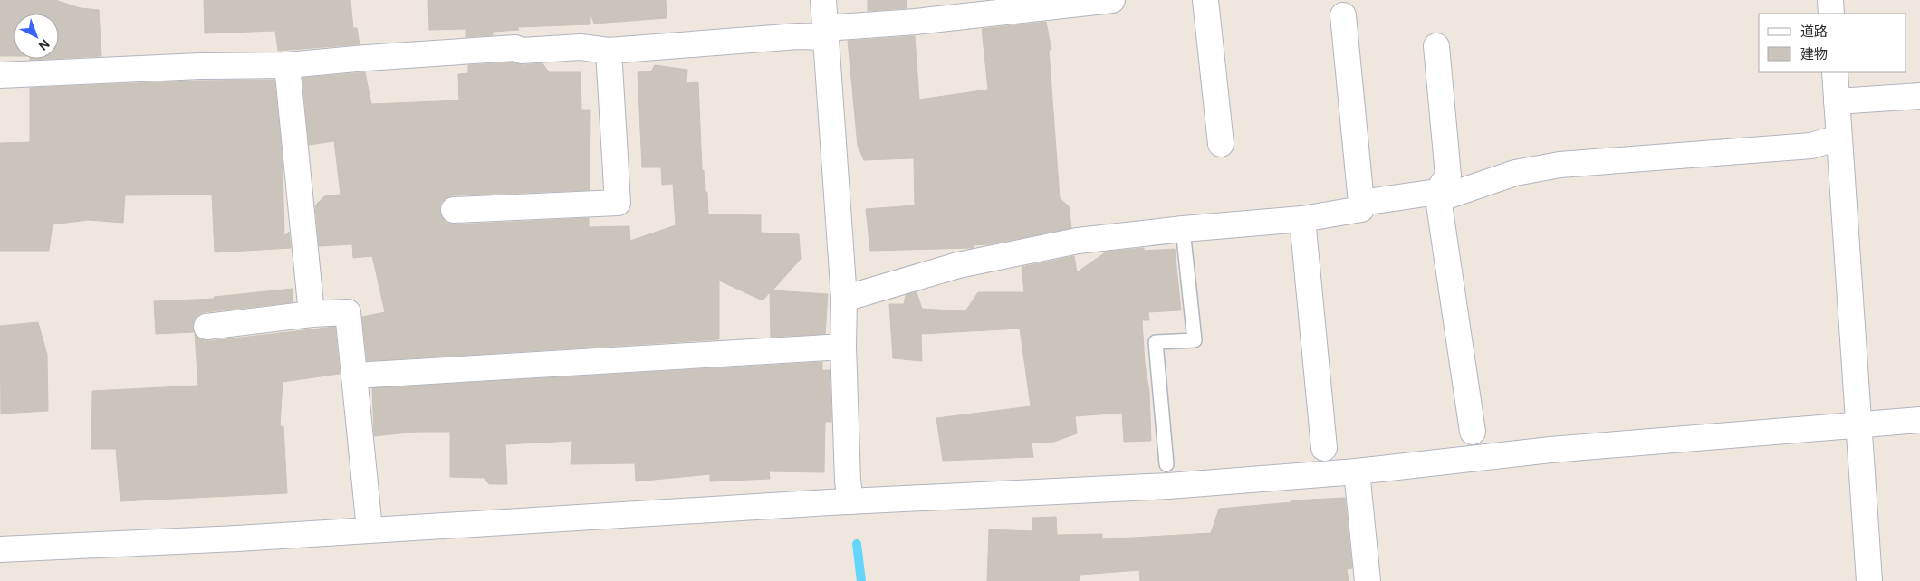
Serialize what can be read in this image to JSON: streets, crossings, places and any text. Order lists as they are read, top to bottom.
{
  "legend": ["道路", "建物"],
  "north": "bottom right"
}
